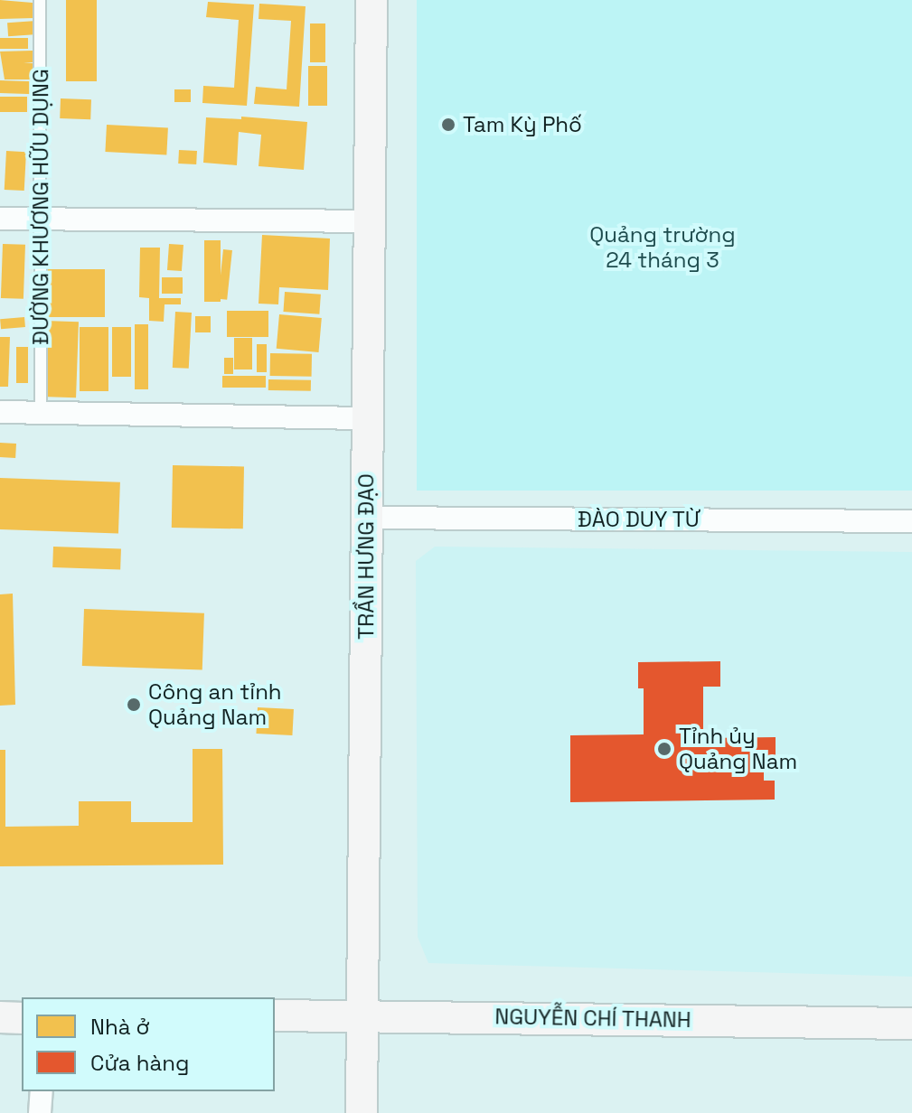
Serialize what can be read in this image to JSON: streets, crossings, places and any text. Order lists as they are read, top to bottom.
{
  "streets": {
    "street": ["ĐÀO DUY TỪ", "TRẦN HƯNG ĐẠO", "NGUYỄN CHÍ THANH"],
    "lane": ["ĐƯỜNG KHƯƠNG HỮU DỤNG"]
  },
  "crossings": [
    ["ĐÀO DUY TỪ", "TRẦN HƯNG ĐẠO"],
    ["TRẦN HƯNG ĐẠO", "NGUYỄN CHÍ THANH"]
  ],
  "parks": ["Quảng trường 24 tháng 3"],
  "places": ["Tam Kỳ Phố", "Công an tỉnh Quảng Nam", "Tỉnh ủy Quảng Nam"],
  "legend": ["Nhà ở", "Cửa hàng"]
}
